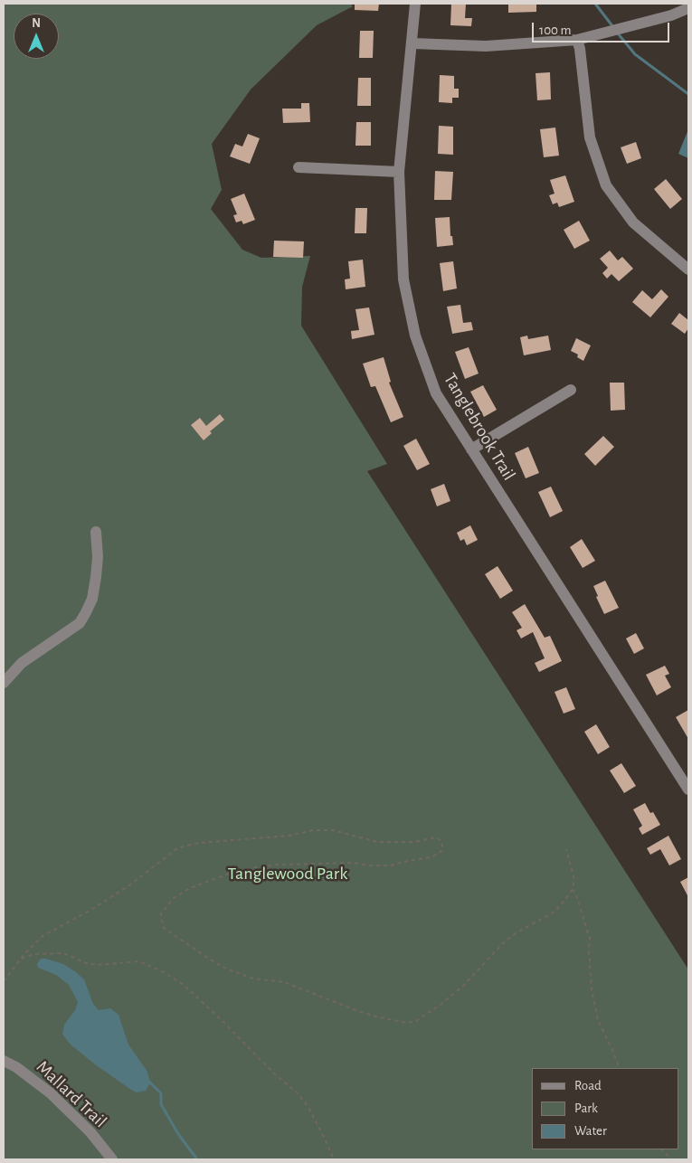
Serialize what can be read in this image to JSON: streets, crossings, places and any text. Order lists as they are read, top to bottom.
{
  "streets": {
    "street": ["Tanglebrook Trail", "Mallard Trail"]
  },
  "parks": ["Tanglewood Park"],
  "legend": ["Road", "Park", "Water"],
  "scale_bar": "100 m",
  "north": "top"
}
